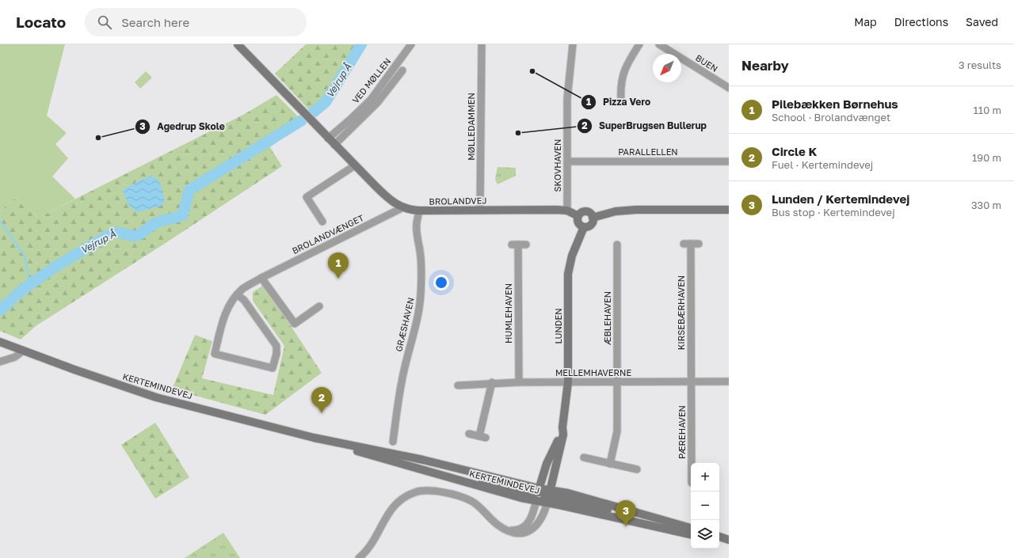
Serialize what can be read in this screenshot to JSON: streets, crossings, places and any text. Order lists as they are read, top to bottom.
{
  "streets": {
    "street": [
      "BUEN",
      "VED MØLLEN",
      "MØLLEDAMMEN",
      "PARALLELLEN",
      "SKOVHAVEN",
      "BROLANDVEJ",
      "BROLANDVÆNGET",
      "KIRSEBÆRHAVEN",
      "HUMLEHAVEN",
      "ÆBLEHAVEN",
      "GRÆSHAVEN",
      "LUNDEN",
      "MELLEMHAVERNE",
      "KERTEMINDEVEJ",
      "PÆREHAVEN"
    ]
  },
  "crossings": [
    ["VED MØLLEN", "BROLANDVEJ"],
    ["MØLLEDAMMEN", "BROLANDVEJ"],
    ["PARALLELLEN", "SKOVHAVEN"],
    ["SKOVHAVEN", "BROLANDVEJ"],
    ["BROLANDVEJ", "BROLANDVÆNGET"],
    ["BROLANDVEJ", "GRÆSHAVEN"],
    ["BROLANDVEJ", "LUNDEN"],
    ["KIRSEBÆRHAVEN", "MELLEMHAVERNE"],
    ["KIRSEBÆRHAVEN", "PÆREHAVEN"],
    ["HUMLEHAVEN", "MELLEMHAVERNE"],
    ["ÆBLEHAVEN", "MELLEMHAVERNE"],
    ["LUNDEN", "MELLEMHAVERNE"],
    ["LUNDEN", "KERTEMINDEVEJ"],
    ["MELLEMHAVERNE", "PÆREHAVEN"]
  ],
  "water": ["Vejrup Å"],
  "places": ["Pizza Vero", "SuperBrugsen Bullerup", "Agedrup Skole"],
  "north": "bottom left",
  "page": {
    "header": "Locato",
    "search": "Search here",
    "nav": ["Map", "Directions", "Saved"],
    "heading": ["Nearby", "3 results"],
    "list": [
      {
        "mark": "1",
        "name": "Pilebækken Børnehus",
        "note": "School · Brolandvænget",
        "value": "110 m"
      },
      {
        "mark": "2",
        "name": "Circle K",
        "note": "Fuel · Kertemindevej",
        "value": "190 m"
      },
      {
        "mark": "3",
        "name": "Lunden / Kertemindevej",
        "note": "Bus stop · Kertemindevej",
        "value": "330 m"
      }
    ],
    "pins": ["1", "2", "3"],
    "map_buttons": ["+", "−"]
  }
}
